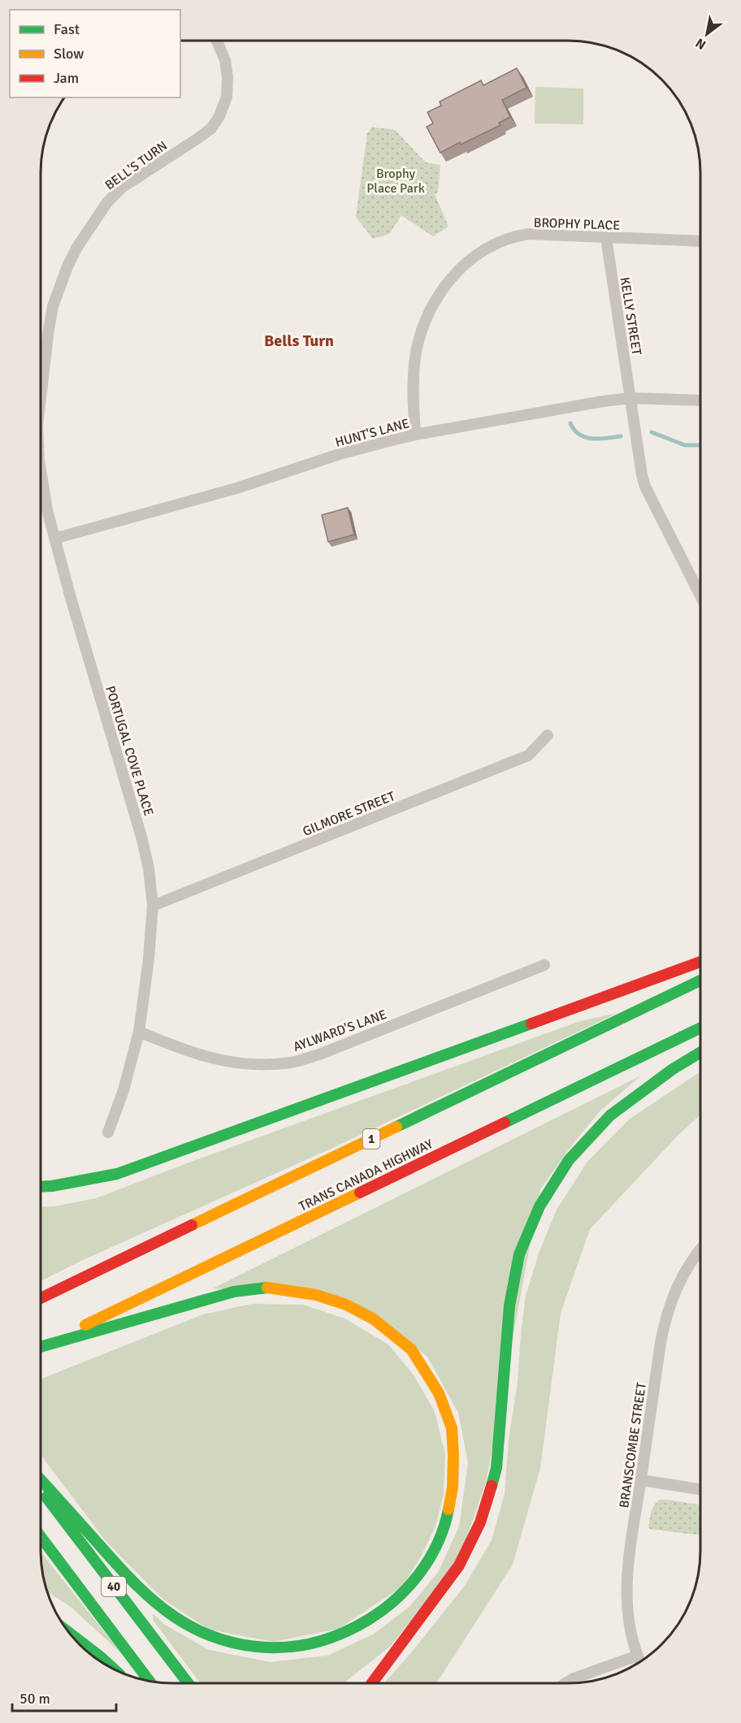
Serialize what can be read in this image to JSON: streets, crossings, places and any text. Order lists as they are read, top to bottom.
{
  "streets": {
    "main road": ["1", "TRANS CANADA HIGHWAY", "40"],
    "street": [
      "BELL'S TURN",
      "BROPHY PLACE",
      "KELLY STREET",
      "HUNT'S LANE",
      "PORTUGAL COVE PLACE",
      "GILMORE STREET",
      "AYLWARD'S LANE",
      "BRANSCOMBE STREET"
    ]
  },
  "crossings": [
    ["BROPHY PLACE", "KELLY STREET"],
    ["BROPHY PLACE", "HUNT'S LANE"],
    ["KELLY STREET", "HUNT'S LANE"],
    ["HUNT'S LANE", "PORTUGAL COVE PLACE"],
    ["PORTUGAL COVE PLACE", "GILMORE STREET"],
    ["PORTUGAL COVE PLACE", "AYLWARD'S LANE"]
  ],
  "districts": ["Bells Turn"],
  "parks": ["Brophy Place Park"],
  "legend": ["Fast", "Slow", "Jam"],
  "scale_bar": "50 m",
  "north": "bottom left"
}
